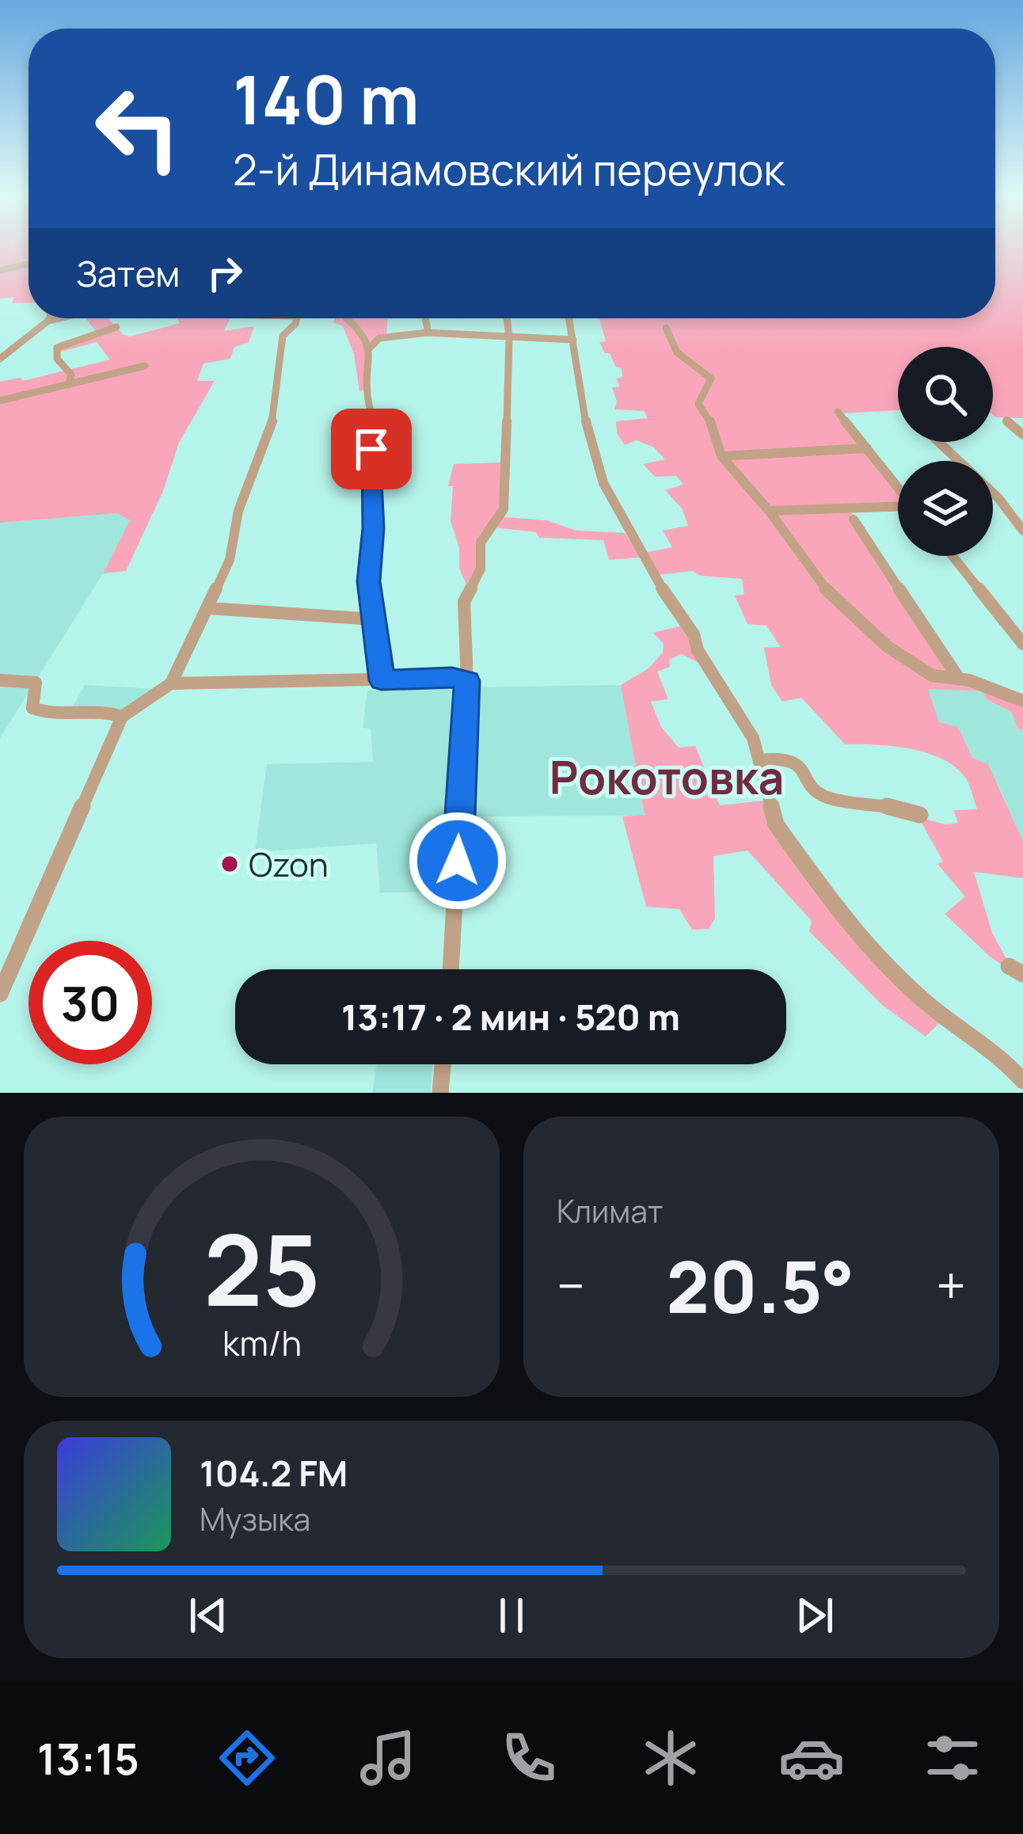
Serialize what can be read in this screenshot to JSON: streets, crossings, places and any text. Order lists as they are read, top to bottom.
{
  "districts": ["Рокотовка"],
  "places": ["Ozon"],
  "page": {
    "turn": ["140 m", "2-й Динамовский переулок"],
    "then": "Затем",
    "limit": "30",
    "trip": "13:17 · 2 мин · 520 m",
    "tile": "Климат",
    "heat": ["−", "20.5°", "+"],
    "song": ["104.2 FM", "Музыка"],
    "tabs": "13:15",
    "gauge": ["25", "km/h"]
  }
}
